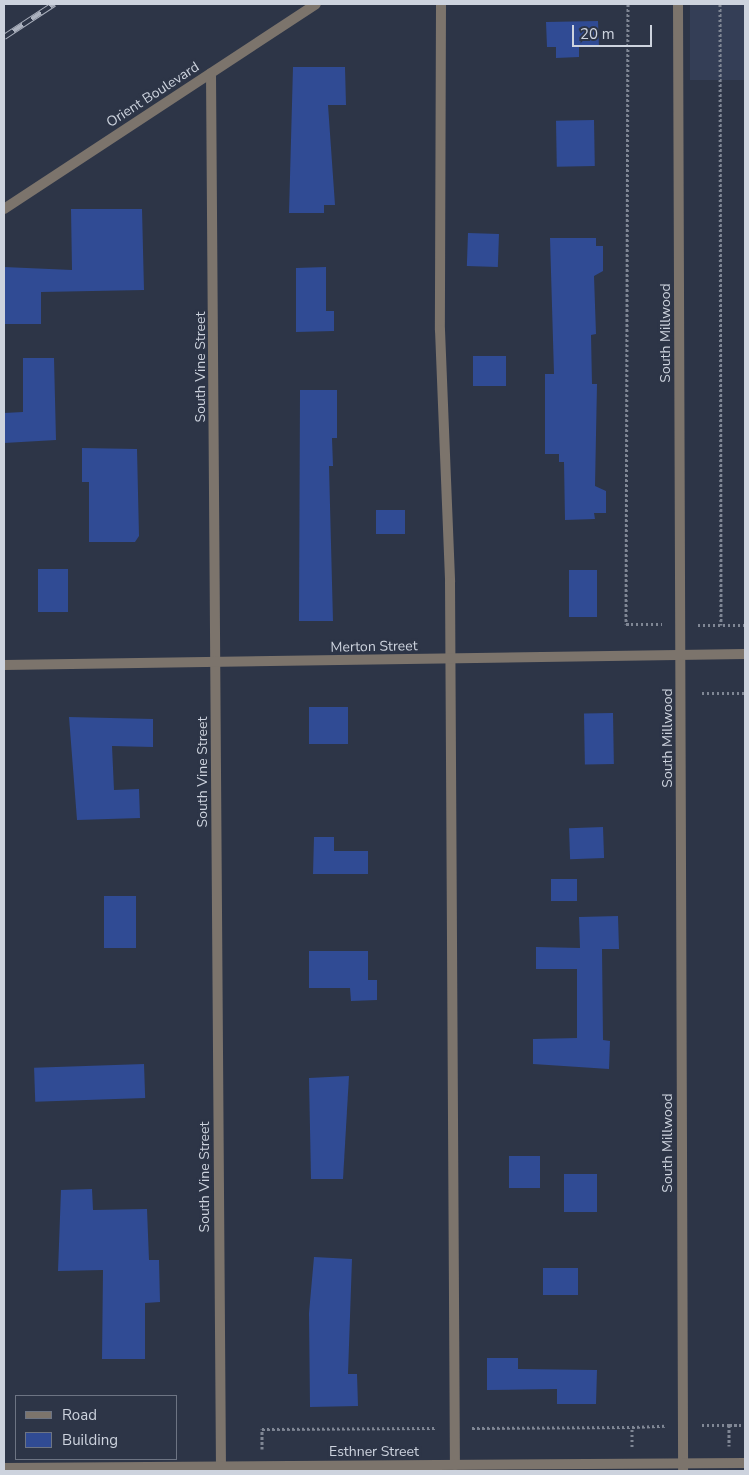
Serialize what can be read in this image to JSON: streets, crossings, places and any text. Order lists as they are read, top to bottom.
{
  "streets": {
    "street": [
      "Orient Boulevard",
      "South Millwood",
      "South Vine Street",
      "Merton Street",
      "Esthner Street"
    ]
  },
  "crossings": [
    ["Orient Boulevard", "South Vine Street"],
    ["South Millwood", "Merton Street"],
    ["South Millwood", "Esthner Street"],
    ["South Vine Street", "Merton Street"],
    ["South Vine Street", "Esthner Street"]
  ],
  "legend": ["Road", "Building"],
  "scale_bar": "20 m"
}
